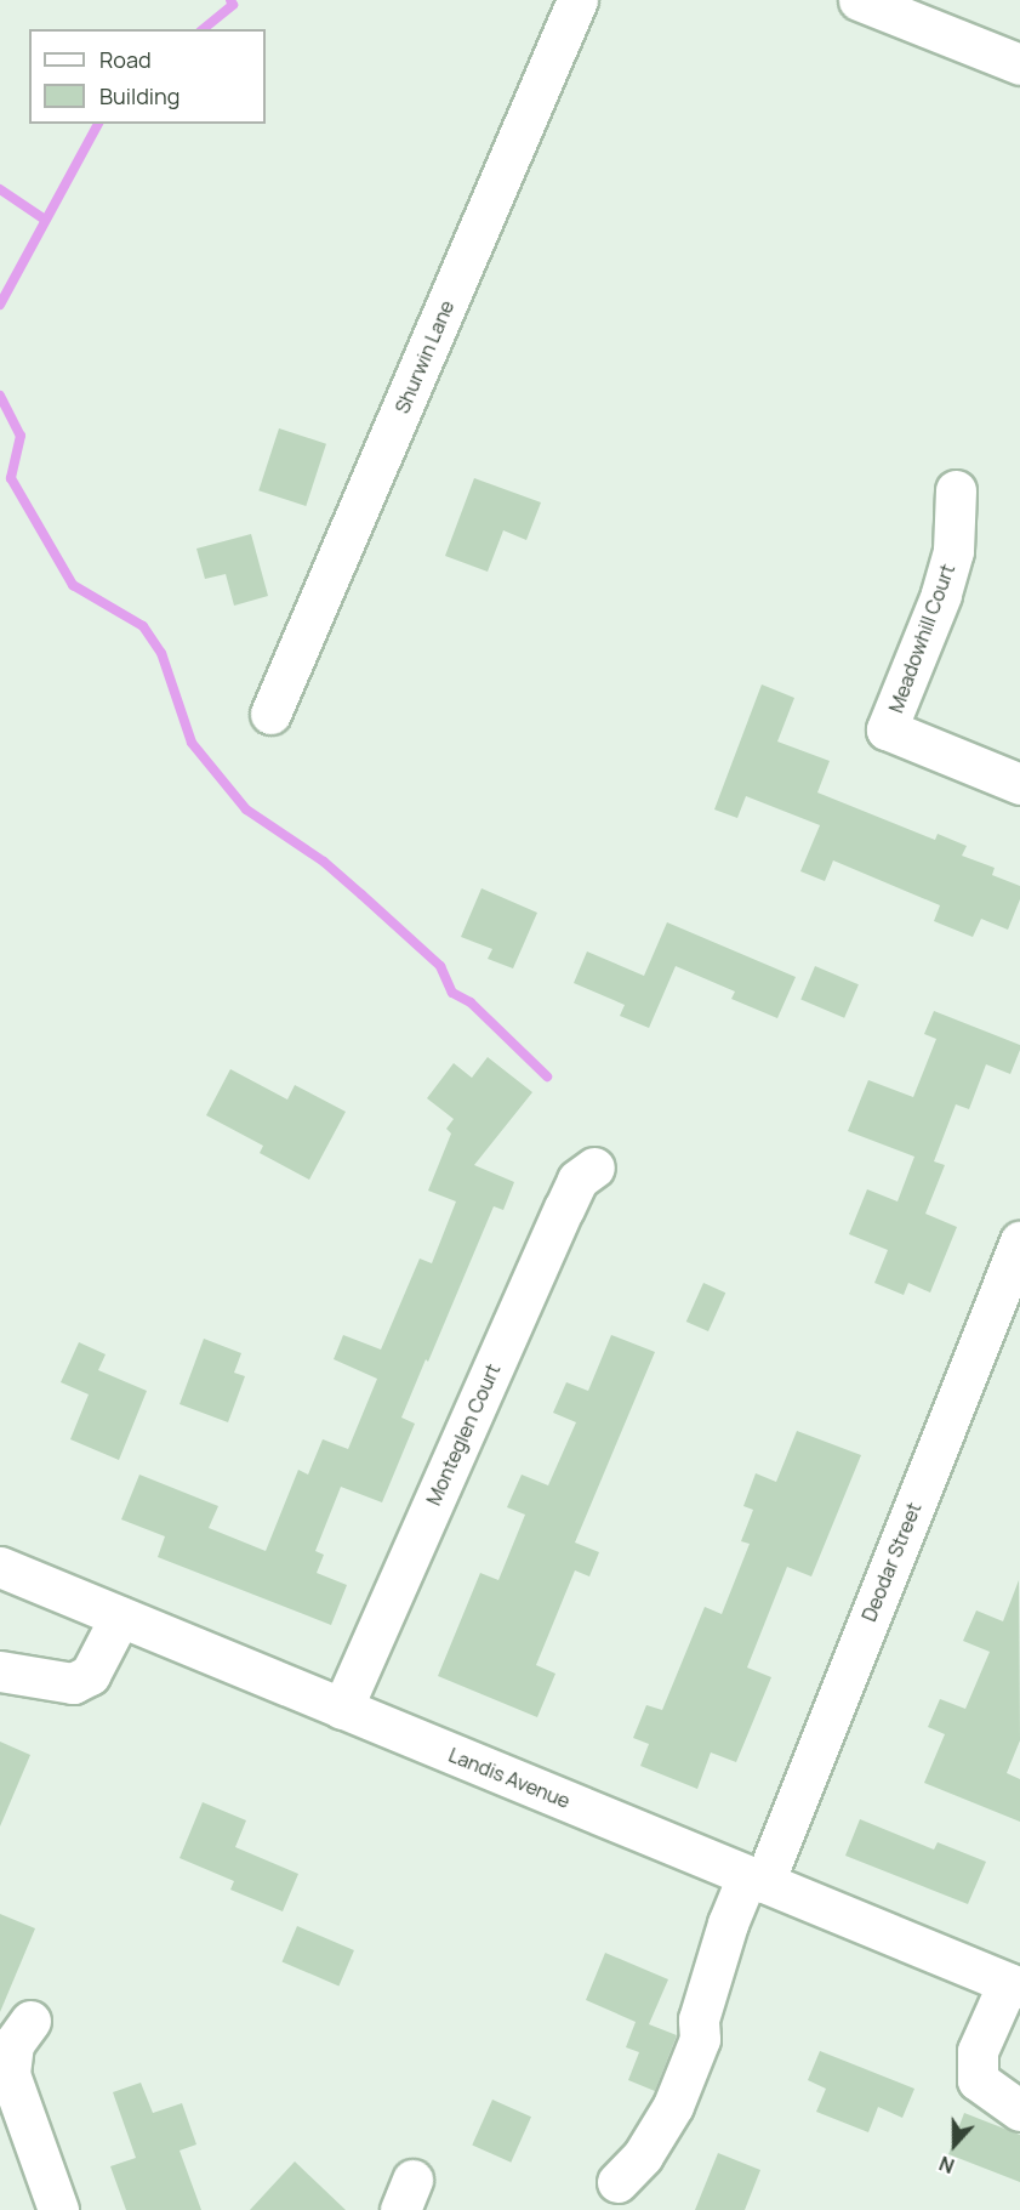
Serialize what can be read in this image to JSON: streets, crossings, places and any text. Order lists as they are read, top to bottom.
{
  "streets": {
    "street": [
      "Shurwin Lane",
      "Meadowhill Court",
      "Monteglen Court",
      "Deodar Street",
      "Landis Avenue"
    ]
  },
  "crossings": [
    ["Monteglen Court", "Landis Avenue"],
    ["Deodar Street", "Landis Avenue"]
  ],
  "legend": ["Road", "Building"],
  "north": "bottom"
}
